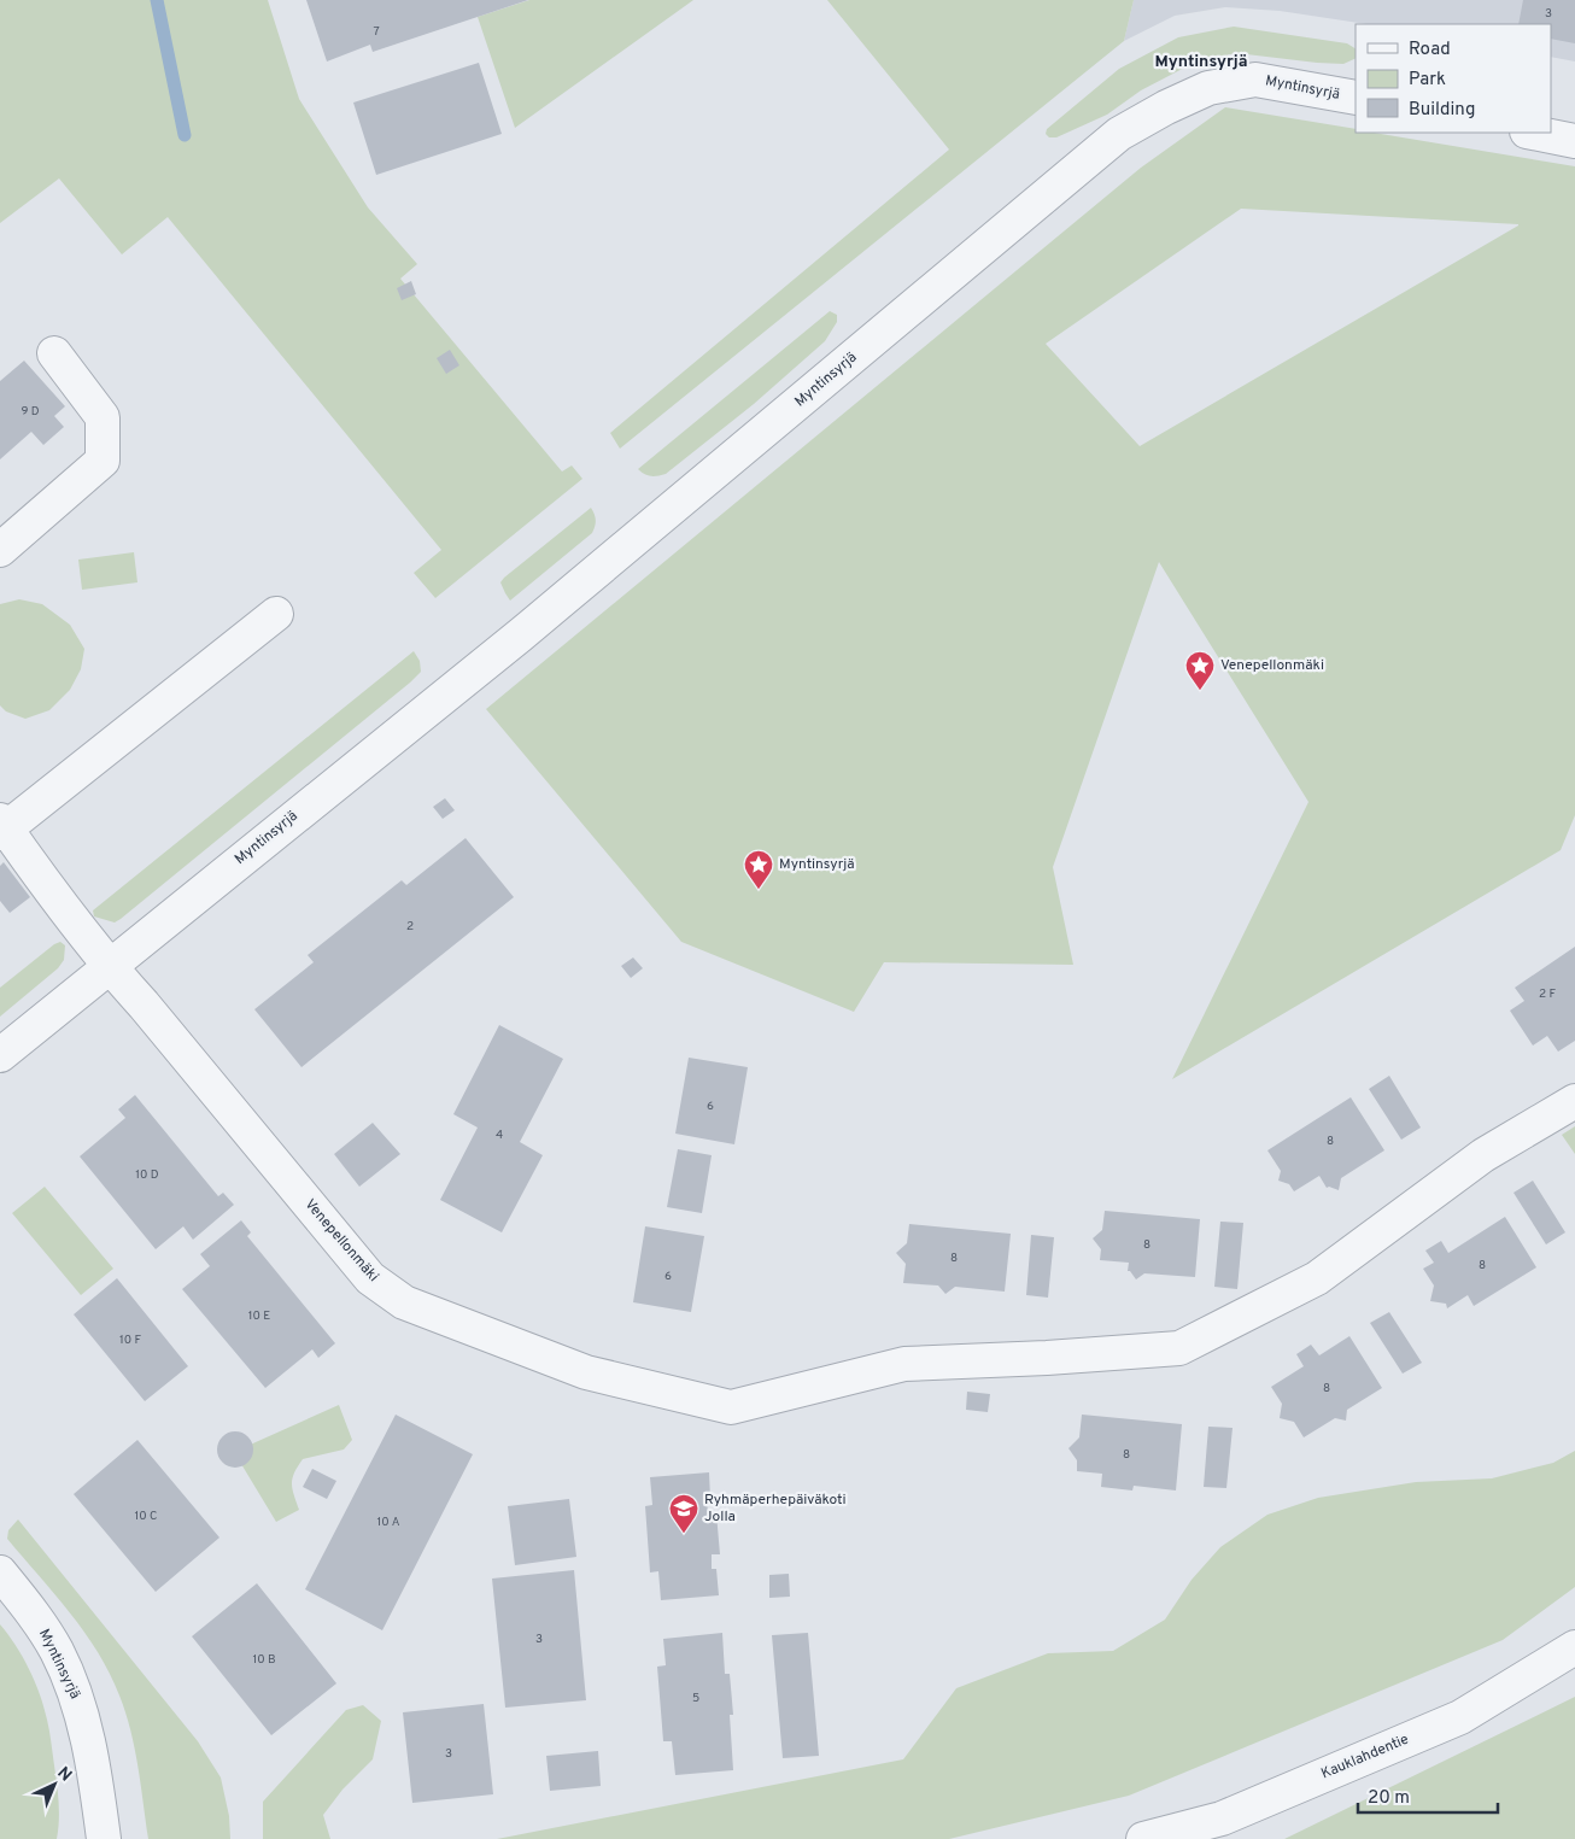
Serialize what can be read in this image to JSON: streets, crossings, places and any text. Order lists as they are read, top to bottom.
{
  "streets": {
    "street": ["Myntinsyrjä", "Venepellonmäki", "Kauklahdentie"]
  },
  "crossings": [
    ["Myntinsyrjä", "Venepellonmäki"]
  ],
  "districts": ["Myntinsyrjä"],
  "places": {
    "place": ["Venepellonmäki", "Myntinsyrjä"],
    "school or university": ["Ryhmäperhepäiväkoti Jolla"]
  },
  "house_numbers": [
    "3",
    "7",
    "9 D",
    "2",
    "2 F",
    "6",
    "4",
    "8",
    "10 D",
    "8",
    "8",
    "8",
    "6",
    "10 E",
    "10 F",
    "8",
    "8",
    "10 C",
    "10 A",
    "3",
    "10 B",
    "5",
    "3"
  ],
  "legend": ["Road", "Park", "Building"],
  "scale_bar": "20 m",
  "north": "top right"
}
